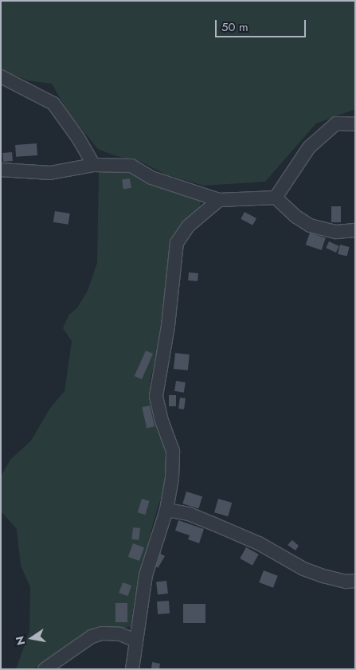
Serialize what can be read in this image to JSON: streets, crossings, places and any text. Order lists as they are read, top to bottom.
{
  "scale_bar": "50 m",
  "north": "left"
}
